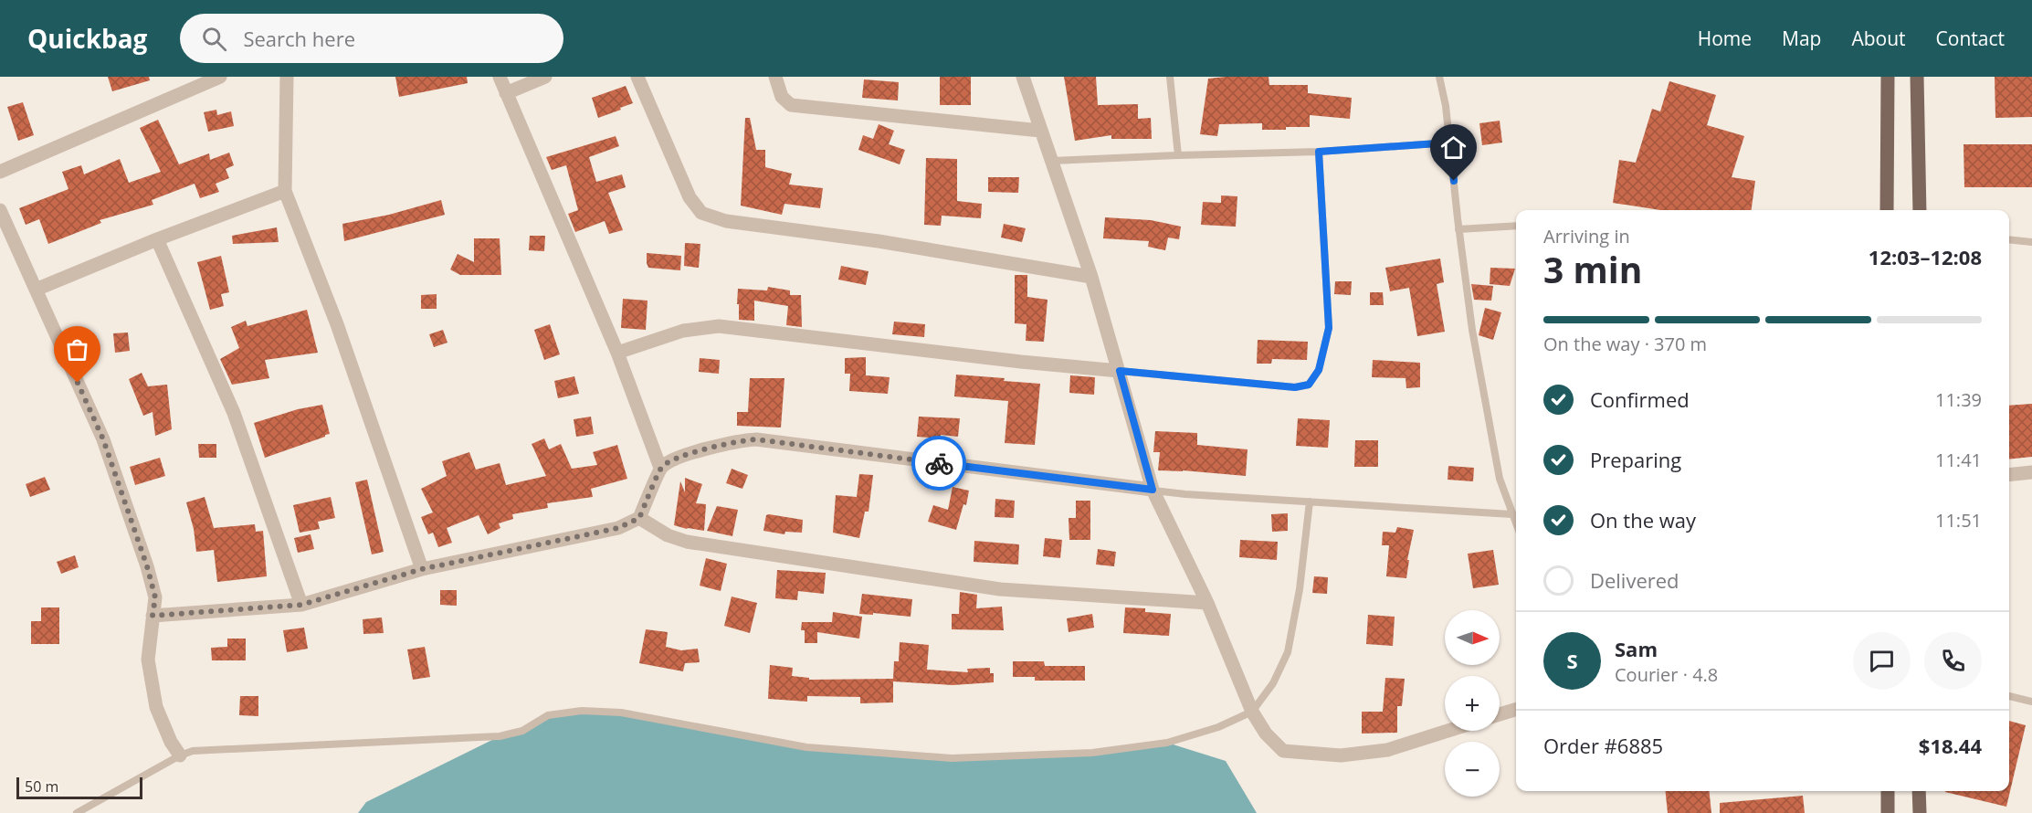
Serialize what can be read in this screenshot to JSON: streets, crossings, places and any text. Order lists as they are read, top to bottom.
{
  "scale_bar": "50 m",
  "north": "right",
  "page": {
    "header": "Quickbag",
    "search": "Search here",
    "nav": [
      "Home",
      "Map",
      "About",
      "Contact"
    ],
    "heading": ["3 min", "Arriving in", "12:03–12:08"],
    "panel": [
      "Sam",
      "Courier · 4.8",
      "Order #6885",
      "$18.44"
    ],
    "bar": "On the way · 370 m",
    "list": [
      ["Confirmed", "11:39"],
      ["Preparing", "11:41"],
      ["On the way", "11:51"],
      "Delivered"
    ],
    "map_buttons": ["+", "−"],
    "round": "S",
    "scale": "50 m"
  }
}
